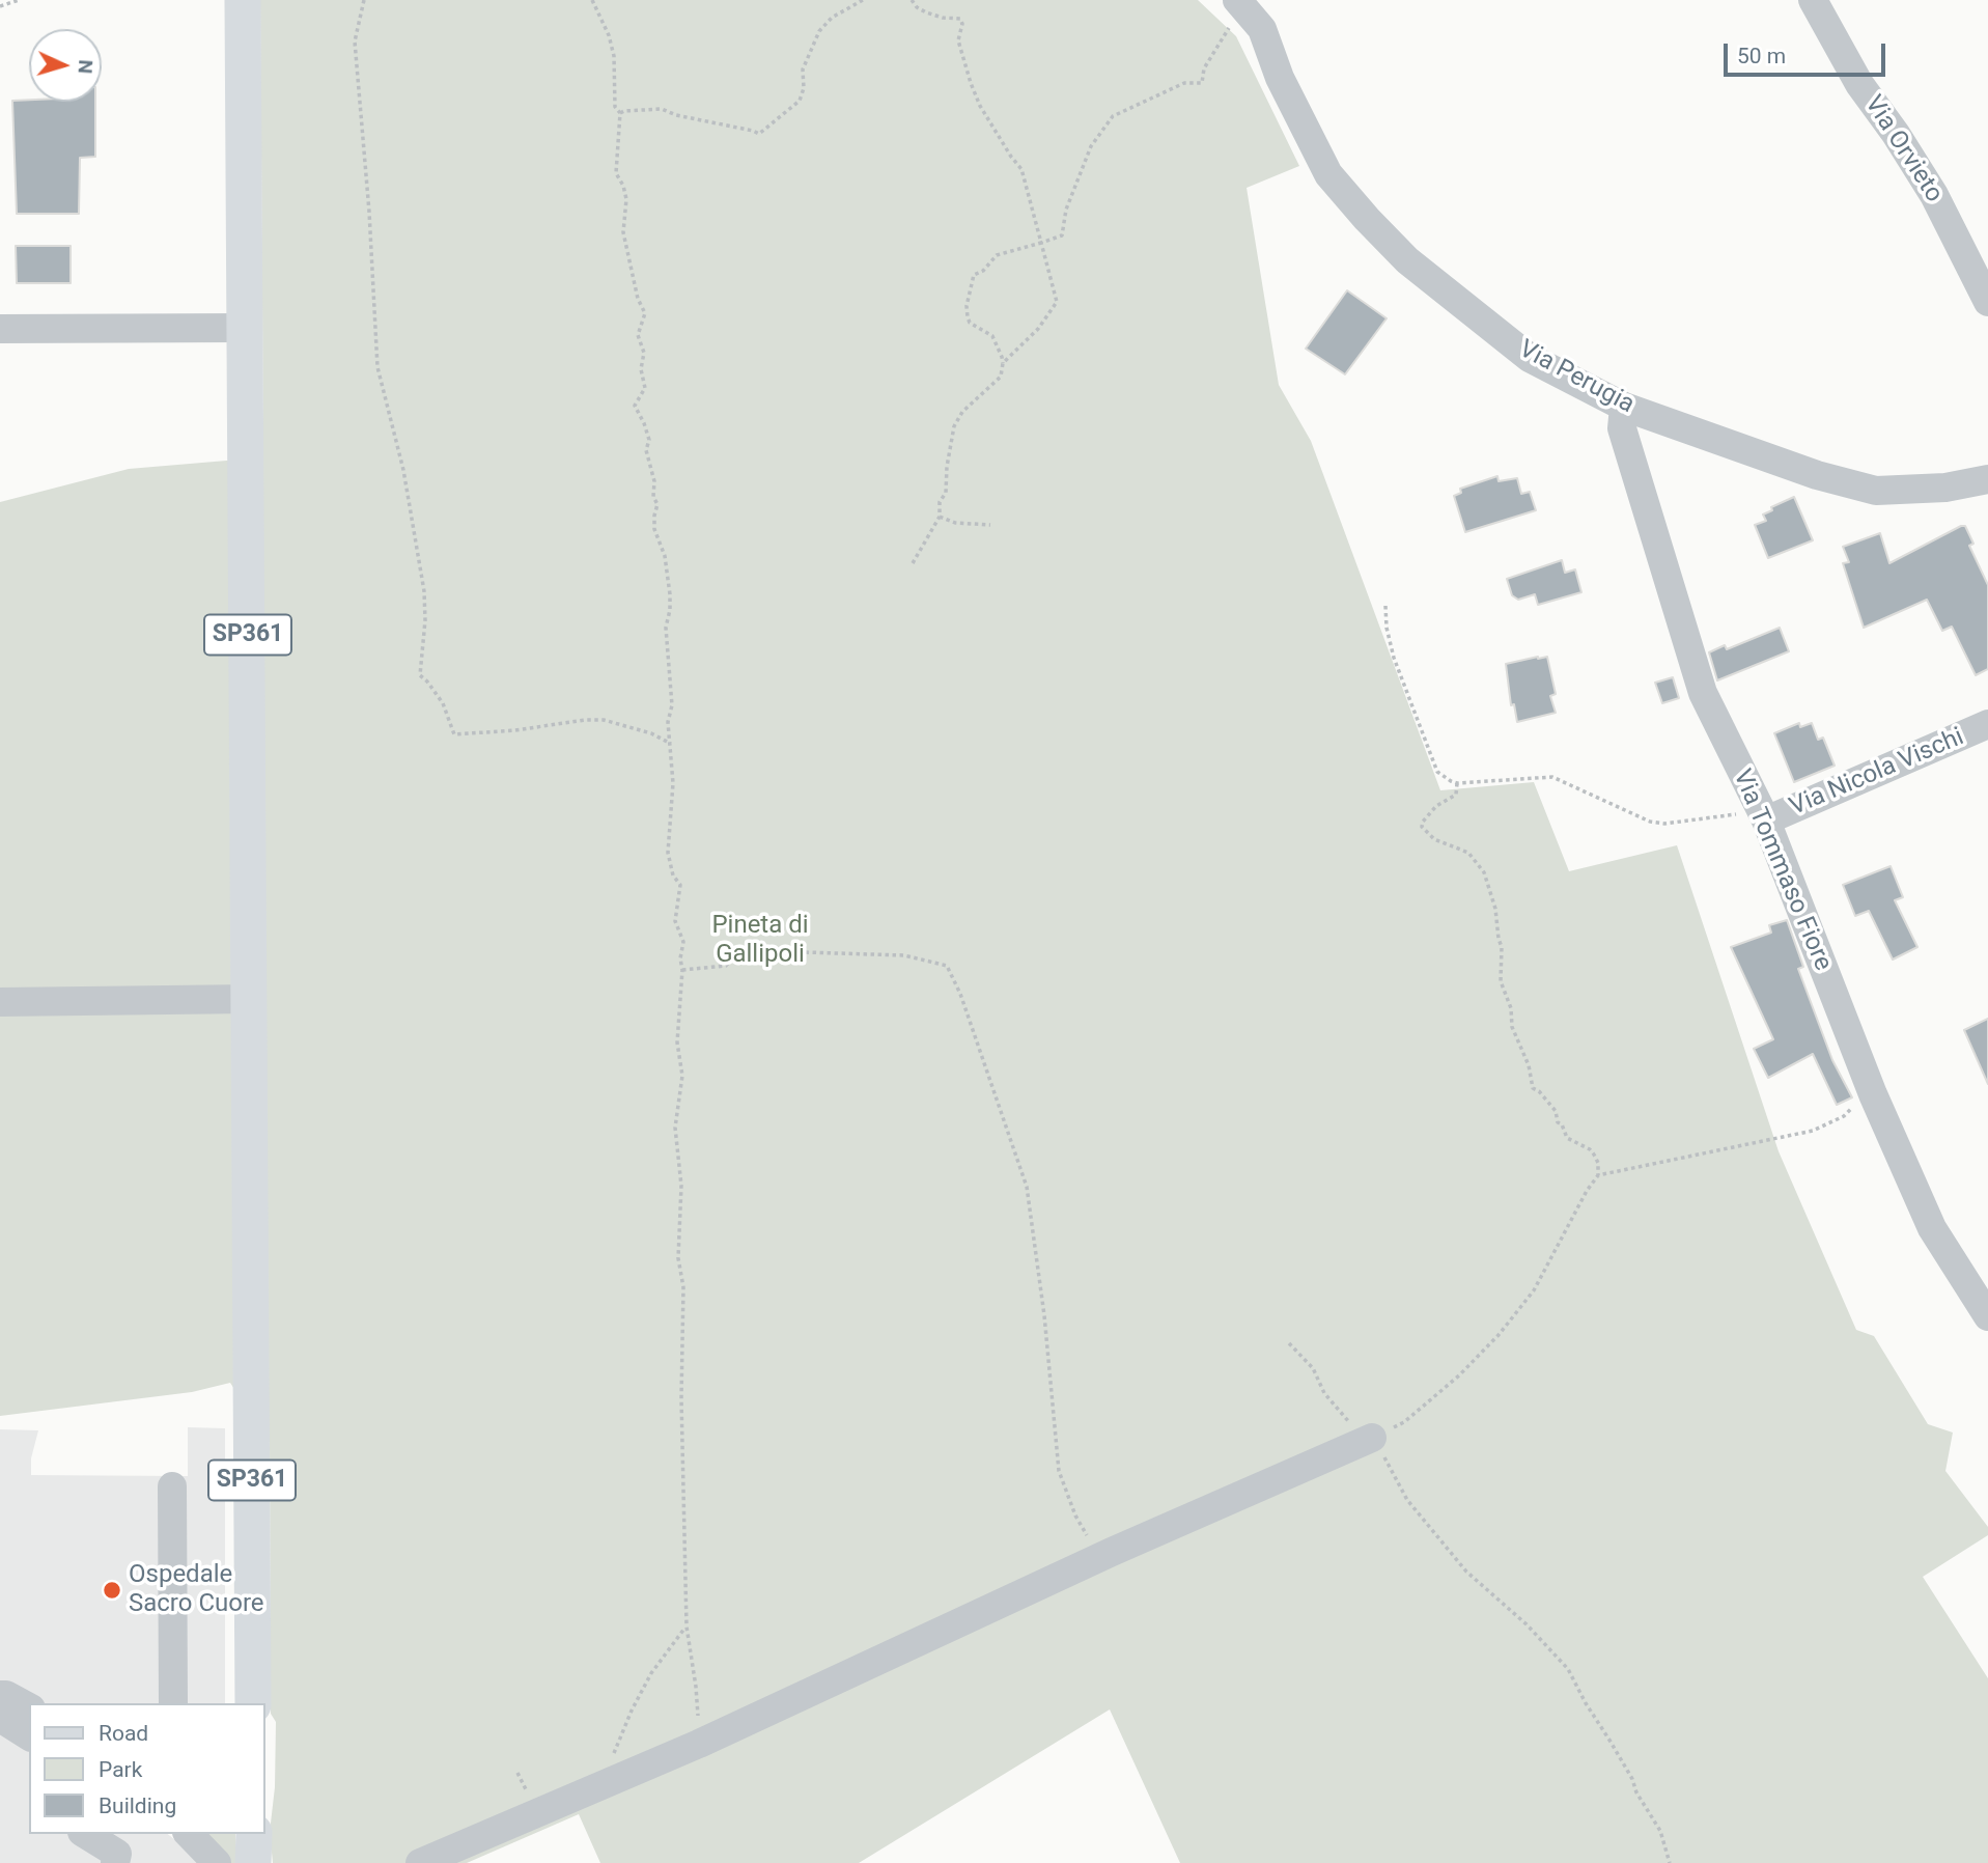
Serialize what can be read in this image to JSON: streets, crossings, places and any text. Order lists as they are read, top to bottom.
{
  "streets": {
    "main road": ["SP361"],
    "street": [
      "Via Orvieto",
      "Via Perugia",
      "Via Nicola Vischi",
      "Via Tommaso Fiore"
    ]
  },
  "crossings": [
    ["Via Perugia", "Via Tommaso Fiore"],
    ["Via Nicola Vischi", "Via Tommaso Fiore"]
  ],
  "parks": ["Pineta di Gallipoli"],
  "places": ["Ospedale Sacro Cuore"],
  "legend": ["Road", "Park", "Building"],
  "scale_bar": "50 m",
  "north": "right"
}
